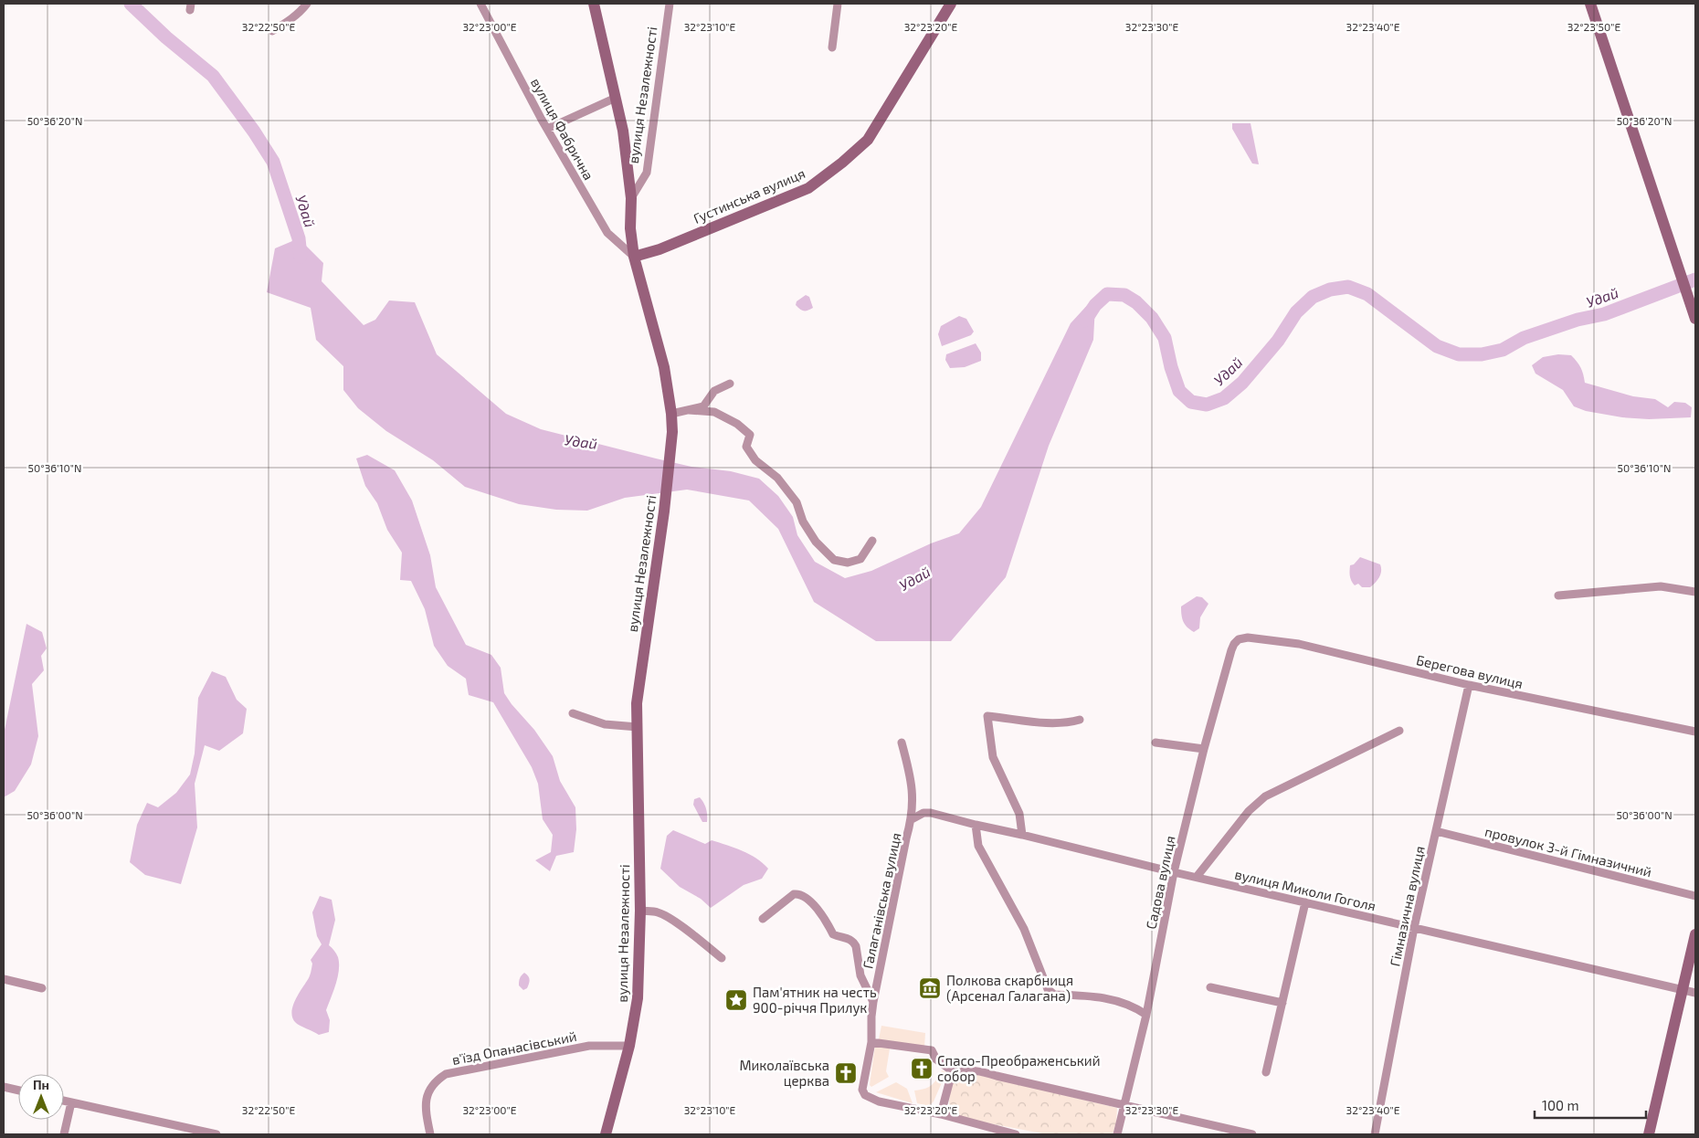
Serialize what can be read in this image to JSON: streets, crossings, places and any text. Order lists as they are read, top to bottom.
{
  "streets": {
    "main road": ["вулиця Незалежності", "Густинська вулиця"],
    "street": [
      "вулиця Фабрична",
      "Берегова вулиця",
      "провулок 3-й Гімназичний",
      "Садова вулиця",
      "вулиця Миколи Гоголя",
      "Галаганівська вулиця",
      "Гімназична вулиця",
      "в'їзд Опанасівський"
    ]
  },
  "crossings": [
    ["вулиця Незалежності", "вулиця Фабрична"],
    ["вулиця Незалежності", "Густинська вулиця"],
    ["вулиця Незалежності", "в'їзд Опанасівський"],
    ["вулиця Фабрична", "Густинська вулиця"],
    ["Берегова вулиця", "Садова вулиця"],
    ["Берегова вулиця", "Гімназична вулиця"],
    ["провулок 3-й Гімназичний", "Гімназична вулиця"],
    ["Садова вулиця", "вулиця Миколи Гоголя"],
    ["вулиця Миколи Гоголя", "Галаганівська вулиця"],
    ["вулиця Миколи Гоголя", "Гімназична вулиця"]
  ],
  "water": ["Удай"],
  "places": {
    "museum": ["Полкова скарбниця (Арсенал Галагана)"],
    "place": ["Пам'ятник на честь 900-річчя Прилук"],
    "church": ["Спасо-Преображенський собор", "Миколаївська церква"]
  },
  "scale_bar": "100 m",
  "north": "top",
  "coordinates": [
    "32°22'50\"E",
    "32°23'00\"E",
    "32°23'10\"E",
    "32°23'20\"E",
    "32°23'30\"E",
    "32°23'40\"E",
    "32°23'50\"E",
    "50°36'20\"N",
    "50°36'10\"N",
    "50°36'00\"N"
  ]
}
